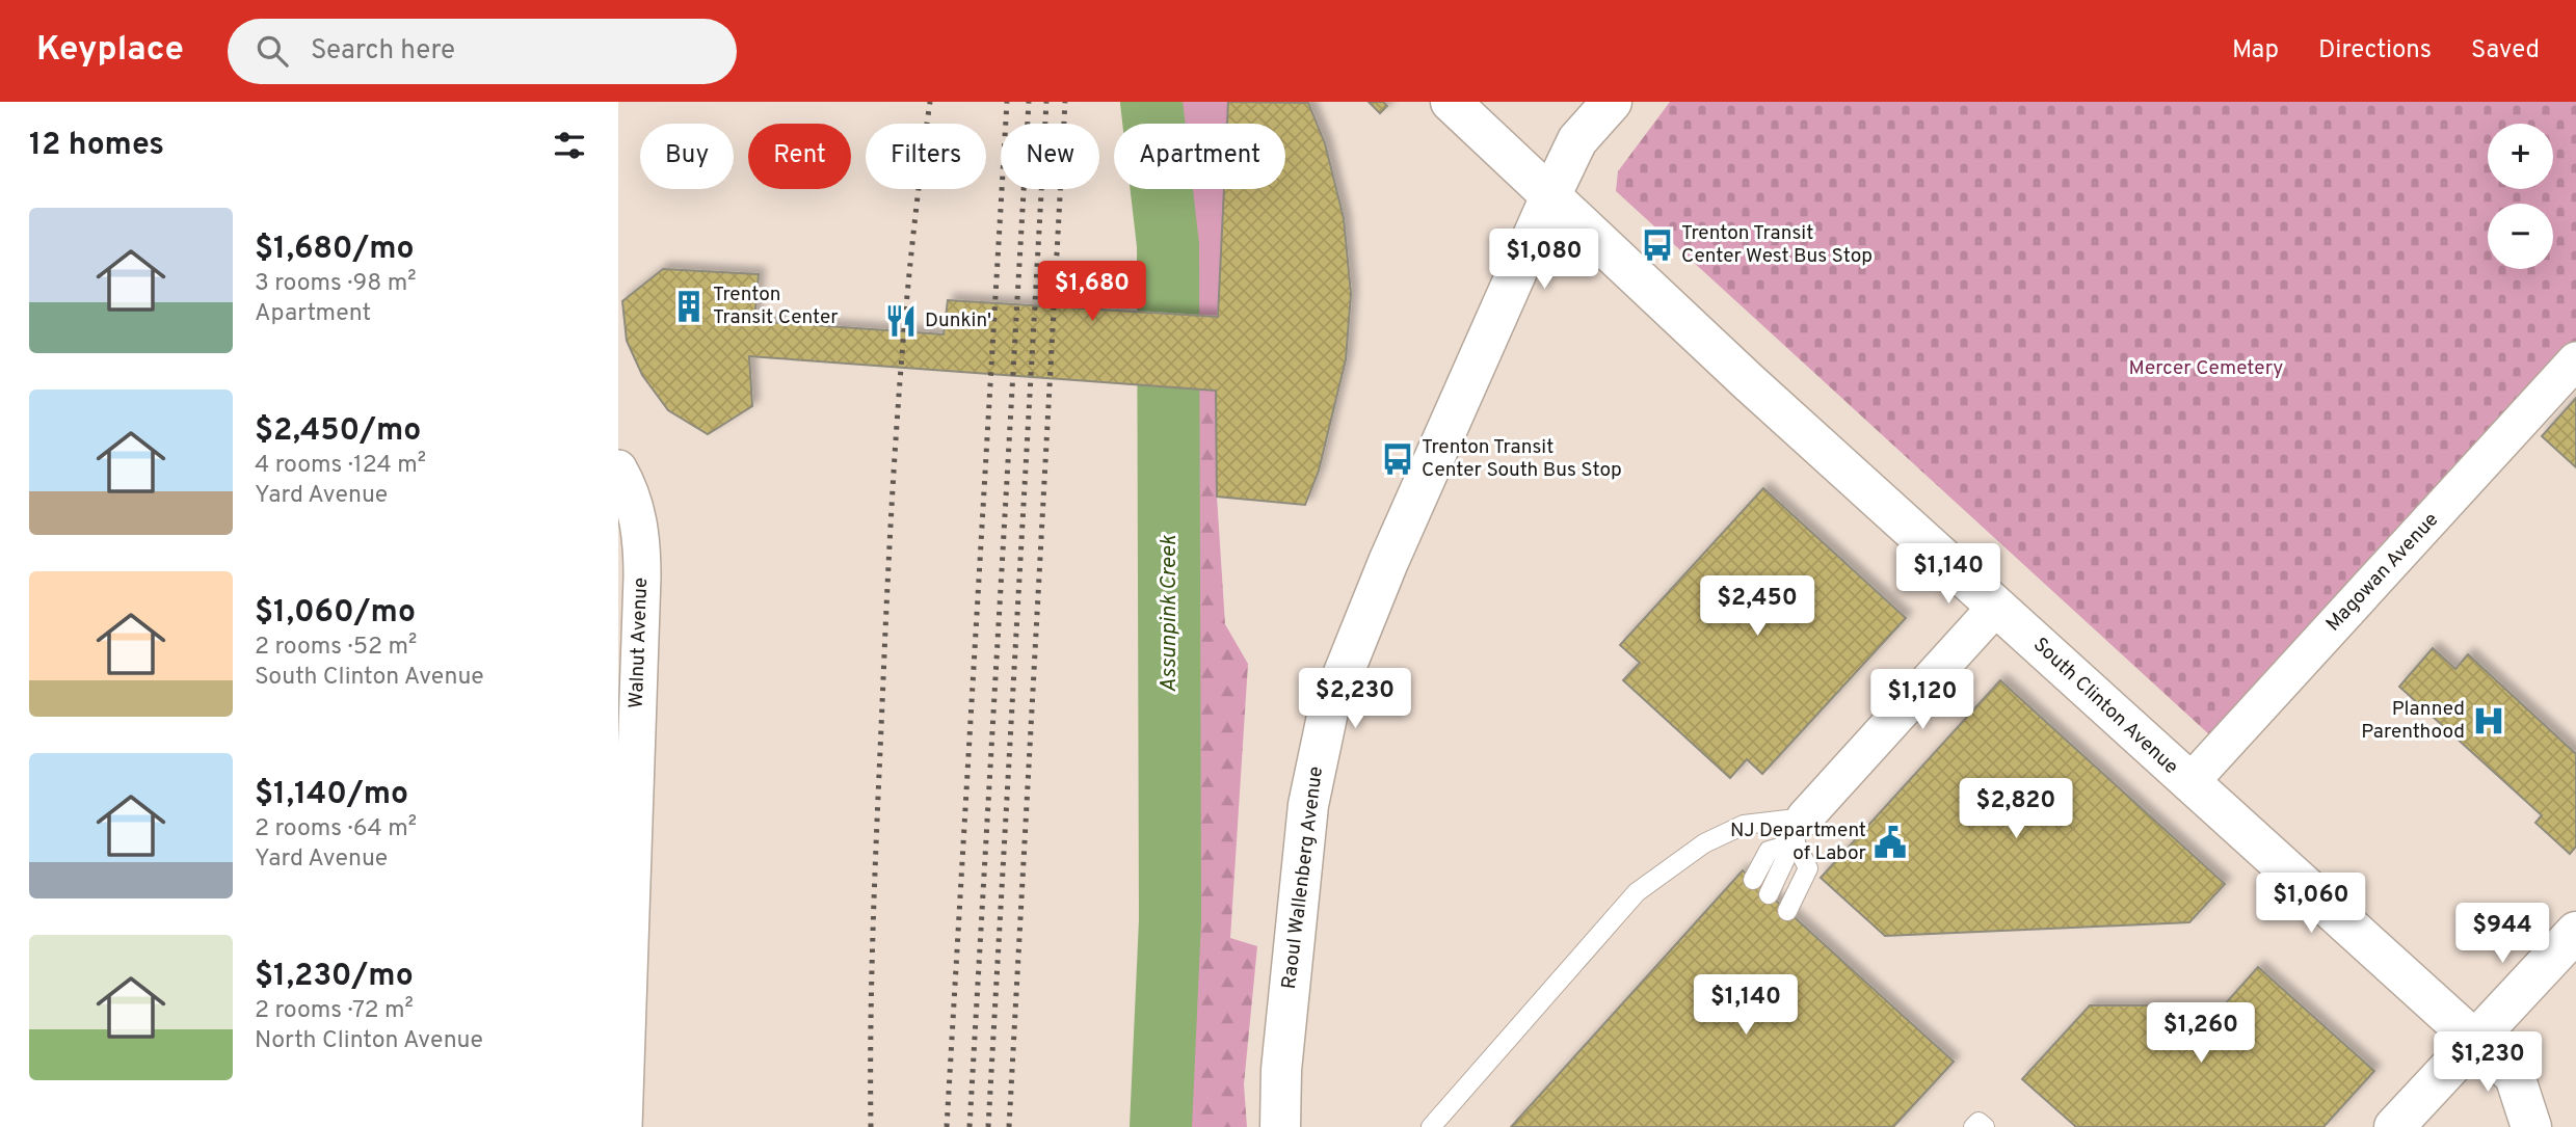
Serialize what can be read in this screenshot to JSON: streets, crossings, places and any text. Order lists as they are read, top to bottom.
{
  "streets": {
    "street": [
      "Magowan Avenue",
      "Walnut Avenue",
      "South Clinton Avenue",
      "Raoul Wallenberg Avenue"
    ]
  },
  "crossings": [
    ["Magowan Avenue", "South Clinton Avenue"],
    ["South Clinton Avenue", "Raoul Wallenberg Avenue"]
  ],
  "water": ["Assunpink Creek"],
  "parks": ["Mercer Cemetery"],
  "places": {
    "bus stop": ["Trenton Transit Center West Bus Stop", "Trenton Transit Center South Bus Stop"],
    "building": ["Trenton Transit Center"],
    "restaurant": ["Dunkin'"],
    "hospital": ["Planned Parenthood"],
    "public building": ["NJ Department of Labor"]
  },
  "page": {
    "header": "Keyplace",
    "search": "Search here",
    "nav": ["Map", "Directions", "Saved"],
    "heading": "12 homes",
    "map_buttons": ["+", "−"],
    "chip": [
      "Buy",
      "Rent",
      "Filters",
      "New",
      "Apartment"
    ],
    "list": [
      {
        "name": "$1,680/mo",
        "note": "3 rooms · 98 m² · Apartment"
      },
      {
        "name": "$2,450/mo",
        "note": "4 rooms · 124 m² · Yard Avenue"
      },
      {
        "name": "$1,060/mo",
        "note": "2 rooms · 52 m² · South Clinton Avenue"
      },
      {
        "name": "$1,140/mo",
        "note": "2 rooms · 64 m² · Yard Avenue"
      },
      {
        "name": "$1,230/mo",
        "note": "2 rooms · 72 m² · North Clinton Avenue"
      }
    ],
    "price": [
      "$1,080",
      "$1,680",
      "$1,140",
      "$2,450",
      "$2,230",
      "$1,120",
      "$2,820",
      "$1,060",
      "$944",
      "$1,140",
      "$1,260",
      "$1,230"
    ]
  }
}
